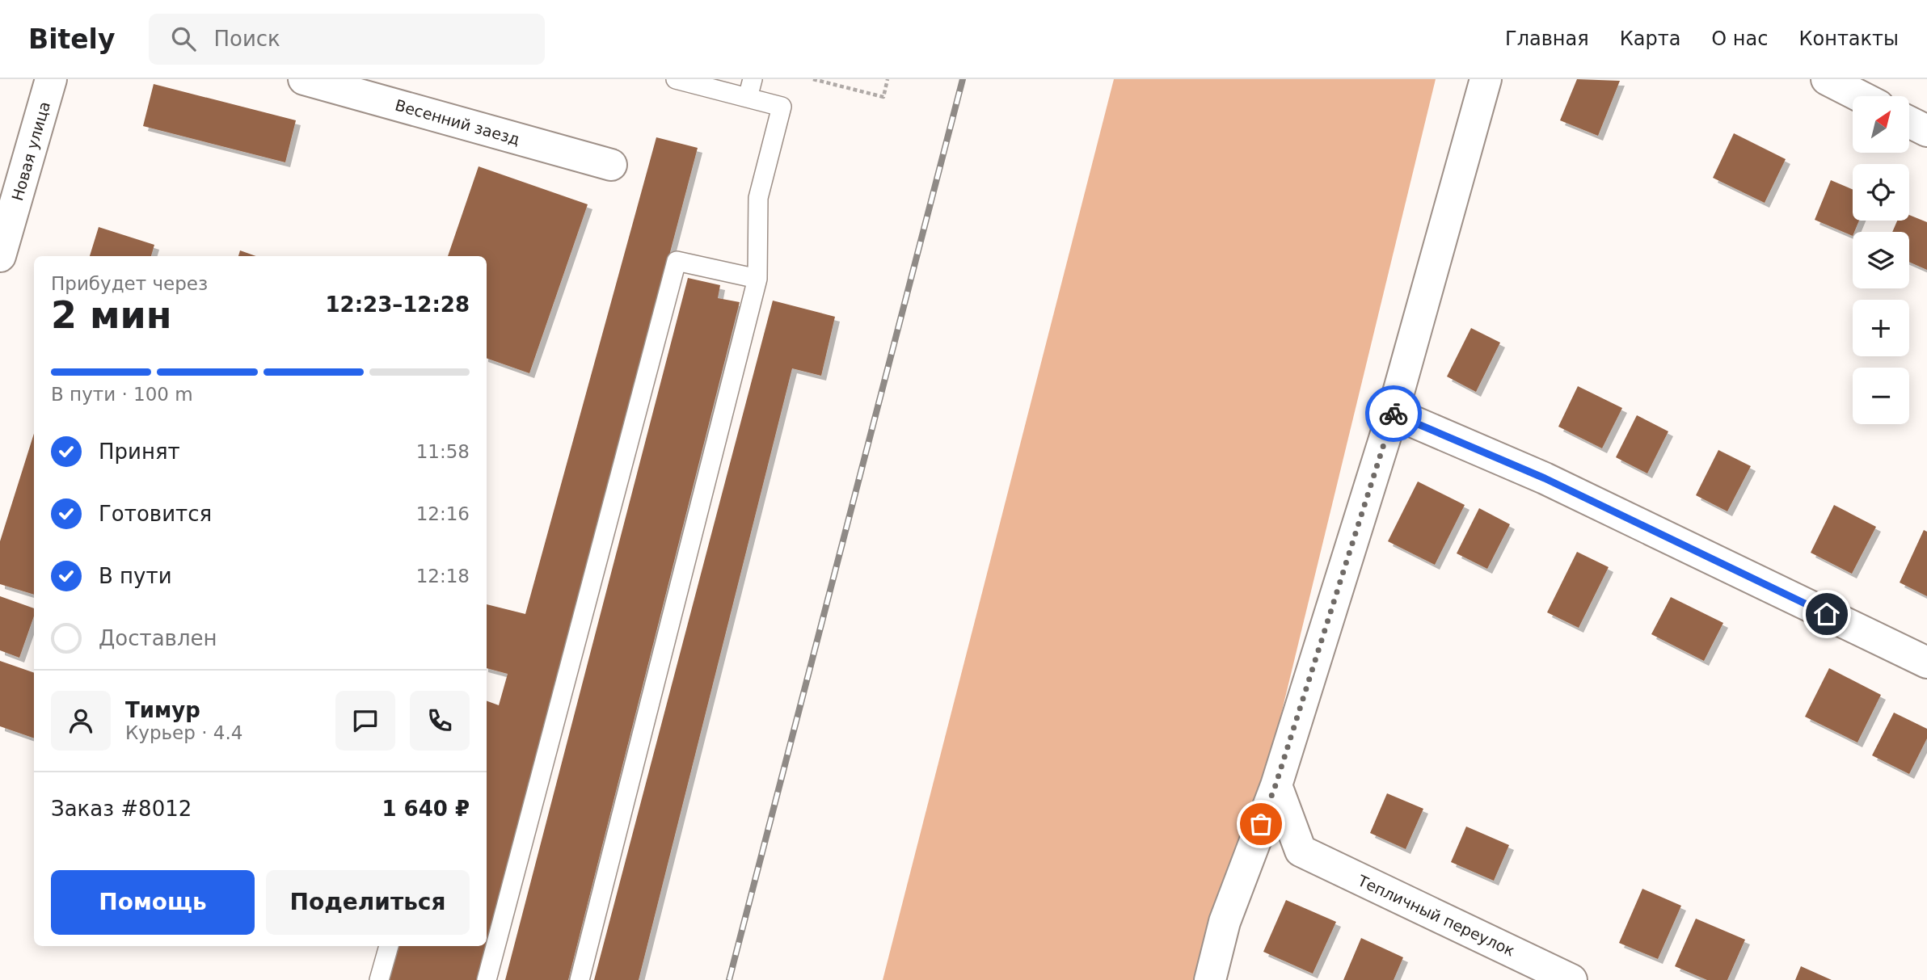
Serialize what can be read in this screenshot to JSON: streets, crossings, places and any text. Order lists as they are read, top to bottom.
{
  "streets": {
    "street": ["Весенний заезд", "Новая улица", "Тепличный переулок"]
  },
  "north": "top right",
  "page": {
    "header": "Bitely",
    "search": "Поиск",
    "nav": [
      "Главная",
      "Карта",
      "О нас",
      "Контакты"
    ],
    "map_buttons": ["+", "−"],
    "heading": ["2 мин", "Прибудет через", "12:23–12:28"],
    "panel": [
      "Тимур",
      "Курьер · 4.4",
      "Заказ #8012",
      "1 640 ₽"
    ],
    "bar": "В пути · 100 m",
    "list": [
      ["Принят", "11:58"],
      ["Готовится", "12:16"],
      ["В пути", "12:18"],
      "Доставлен"
    ],
    "buttons": ["Помощь", "Поделиться"]
  }
}
